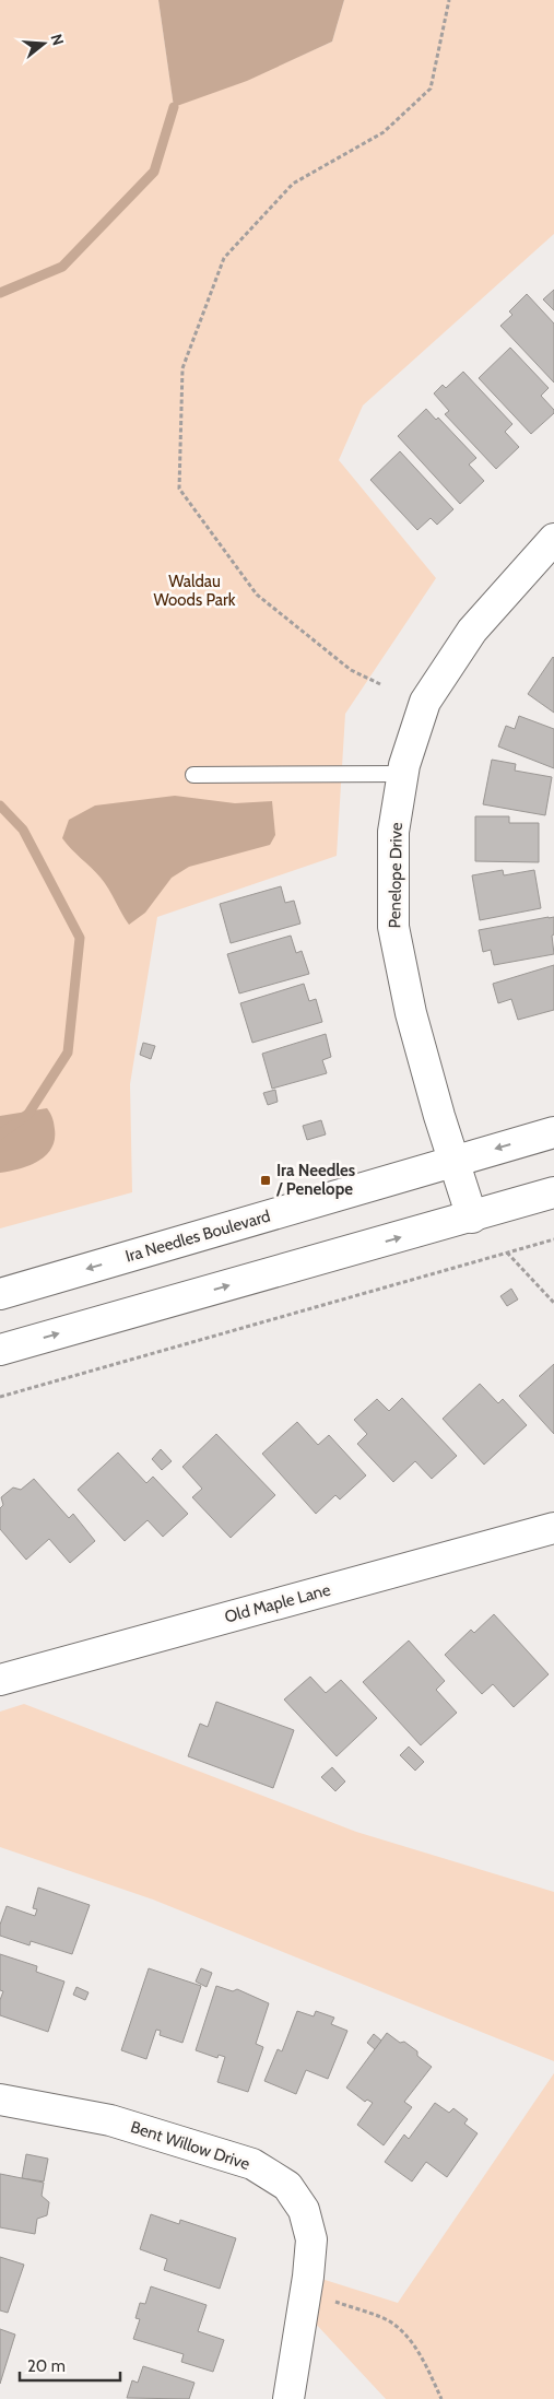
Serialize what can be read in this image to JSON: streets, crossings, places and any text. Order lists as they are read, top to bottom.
{
  "streets": {
    "street": [
      "Penelope Drive",
      "Ira Needles Boulevard",
      "Old Maple Lane",
      "Bent Willow Drive"
    ]
  },
  "crossings": [
    ["Penelope Drive", "Ira Needles Boulevard"]
  ],
  "parks": ["Waldau Woods Park"],
  "places": {
    "transit": ["Ira Needles / Penelope"]
  },
  "scale_bar": "20 m",
  "north": "right"
}
